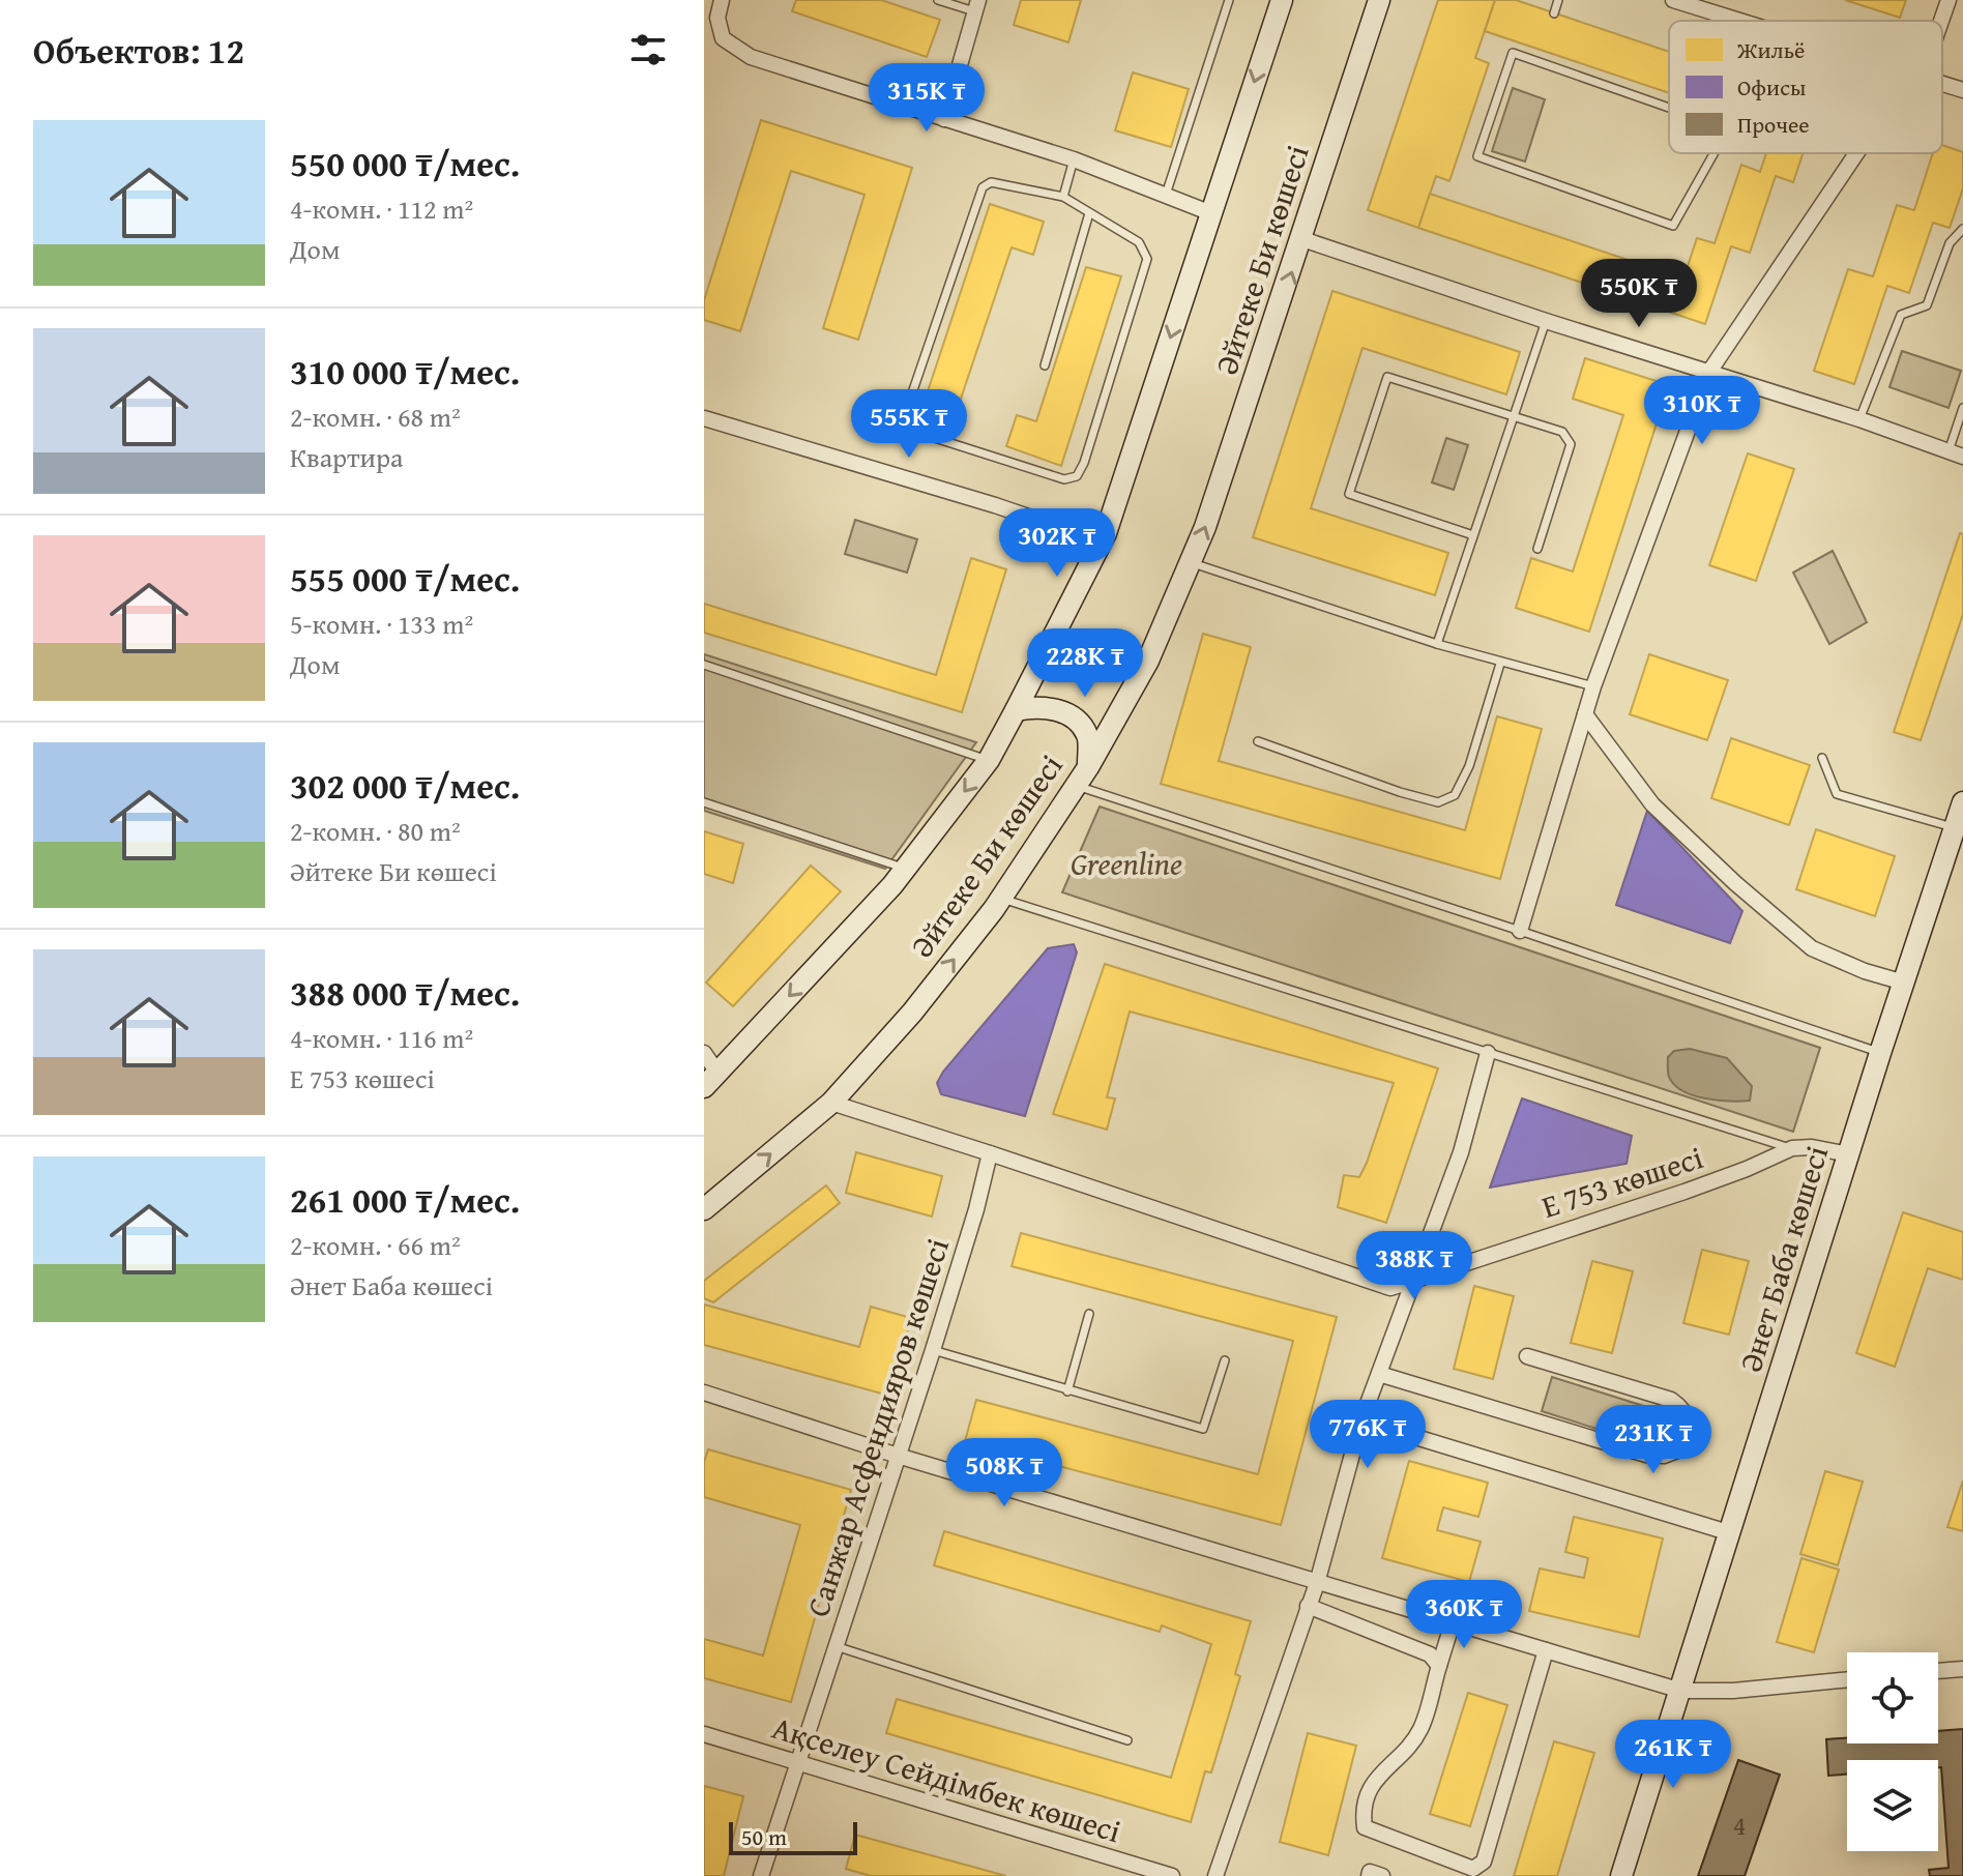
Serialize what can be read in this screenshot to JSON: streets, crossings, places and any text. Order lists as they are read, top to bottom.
{
  "streets": {
    "street": [
      "Әйтеке Би көшесі",
      "Е 753 көшесі",
      "Әнет Баба көшесі",
      "Санжар Асфендияров көшесі",
      "Ақселеу Сейдімбек көшесі"
    ]
  },
  "crossings": [
    ["Е 753 көшесі", "Әнет Баба көшесі"],
    ["Е 753 көшесі", "Санжар Асфендияров көшесі"],
    ["Санжар Асфендияров көшесі", "Ақселеу Сейдімбек көшесі"]
  ],
  "parks": ["Greenline"],
  "house_numbers": ["4"],
  "legend": ["Жильё", "Офисы", "Прочее"],
  "scale_bar": "50 m",
  "page": {
    "heading": "Объектов: 12",
    "price": [
      "315K ₸",
      "550K ₸",
      "310K ₸",
      "555K ₸",
      "302K ₸",
      "228K ₸",
      "388K ₸",
      "776K ₸",
      "231K ₸",
      "508K ₸",
      "360K ₸",
      "261K ₸"
    ],
    "list": [
      {
        "name": "550 000 ₸/мес.",
        "note": "4-комн. · 112 m² · Дом"
      },
      {
        "name": "310 000 ₸/мес.",
        "note": "2-комн. · 68 m² · Квартира"
      },
      {
        "name": "555 000 ₸/мес.",
        "note": "5-комн. · 133 m² · Дом"
      },
      {
        "name": "302 000 ₸/мес.",
        "note": "2-комн. · 80 m² · Әйтеке Би көшесі"
      },
      {
        "name": "388 000 ₸/мес.",
        "note": "4-комн. · 116 m² · Е 753 көшесі"
      },
      {
        "name": "261 000 ₸/мес.",
        "note": "2-комн. · 66 m² · Әнет Баба көшесі"
      }
    ],
    "scale": "50 m"
  }
}
